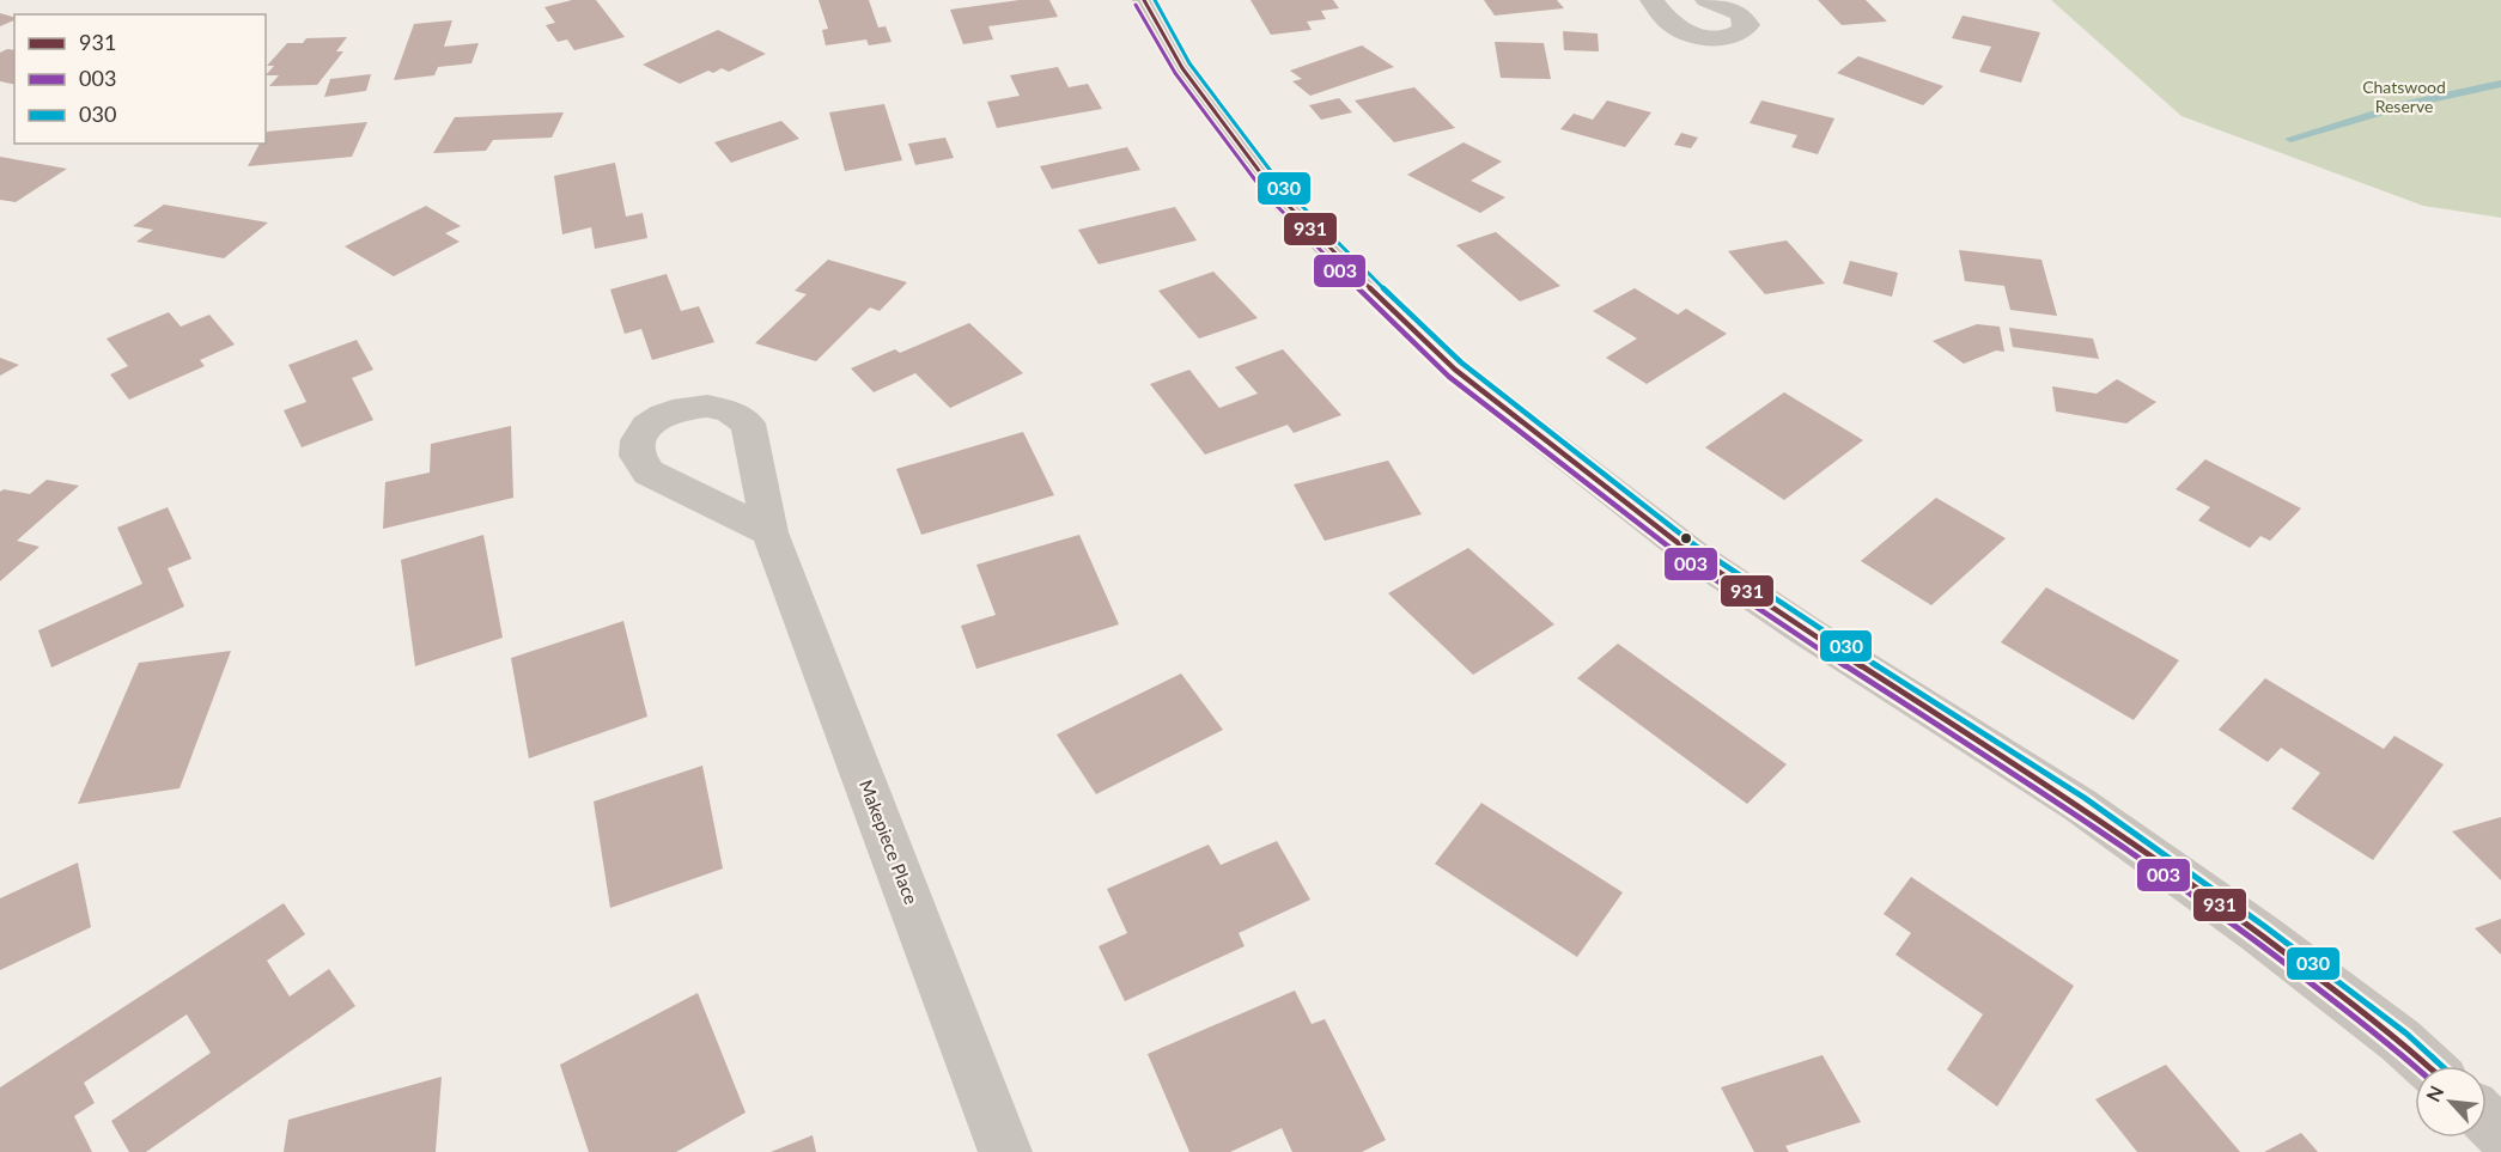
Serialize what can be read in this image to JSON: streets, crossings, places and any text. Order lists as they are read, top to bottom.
{
  "streets": {
    "street": ["Makepiece Place"]
  },
  "parks": ["Chatswood Reserve"],
  "lines": ["transit line 931", "transit line 030", "transit line 003"],
  "legend": ["931", "003", "030"],
  "north": "top left"
}
